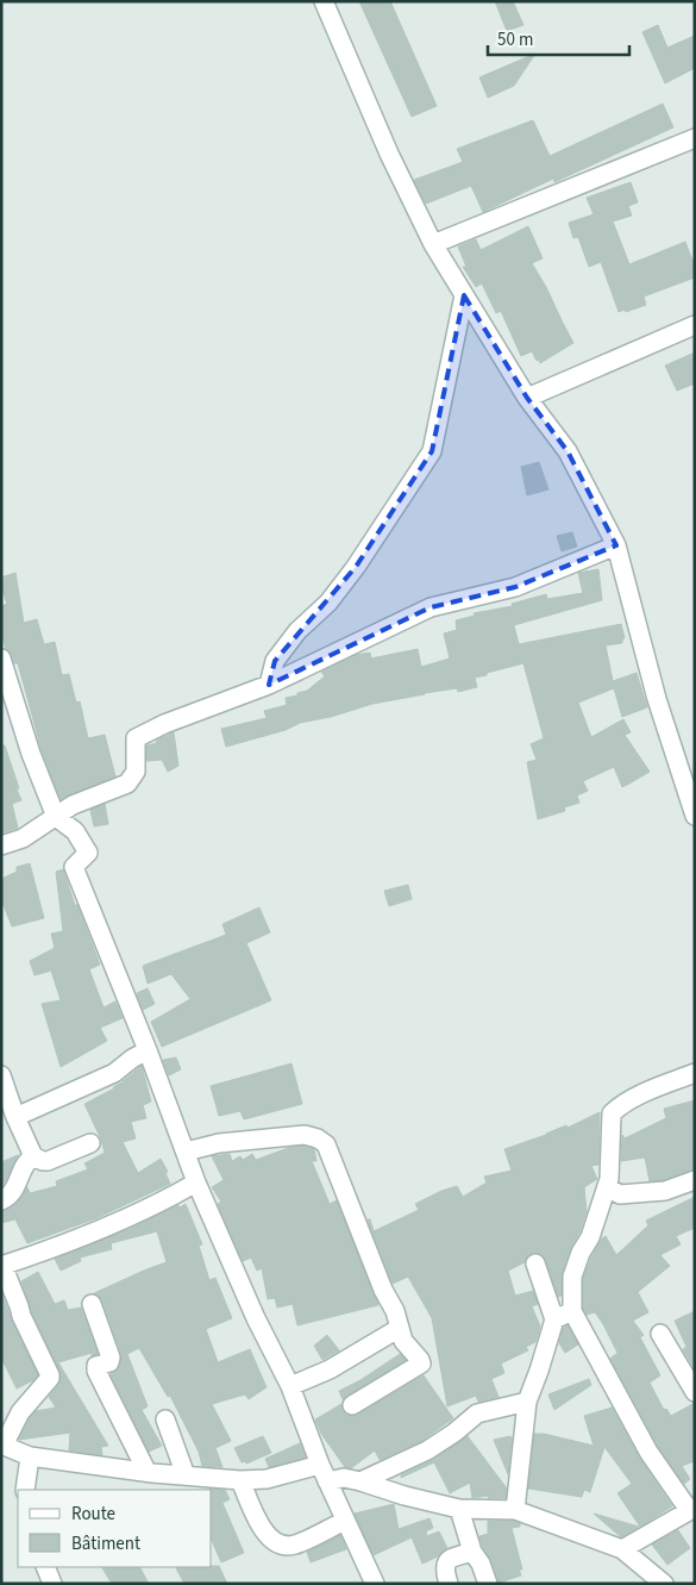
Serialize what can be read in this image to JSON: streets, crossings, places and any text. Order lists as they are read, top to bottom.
{
  "legend": ["Route", "Bâtiment"],
  "scale_bar": "50 m"
}
